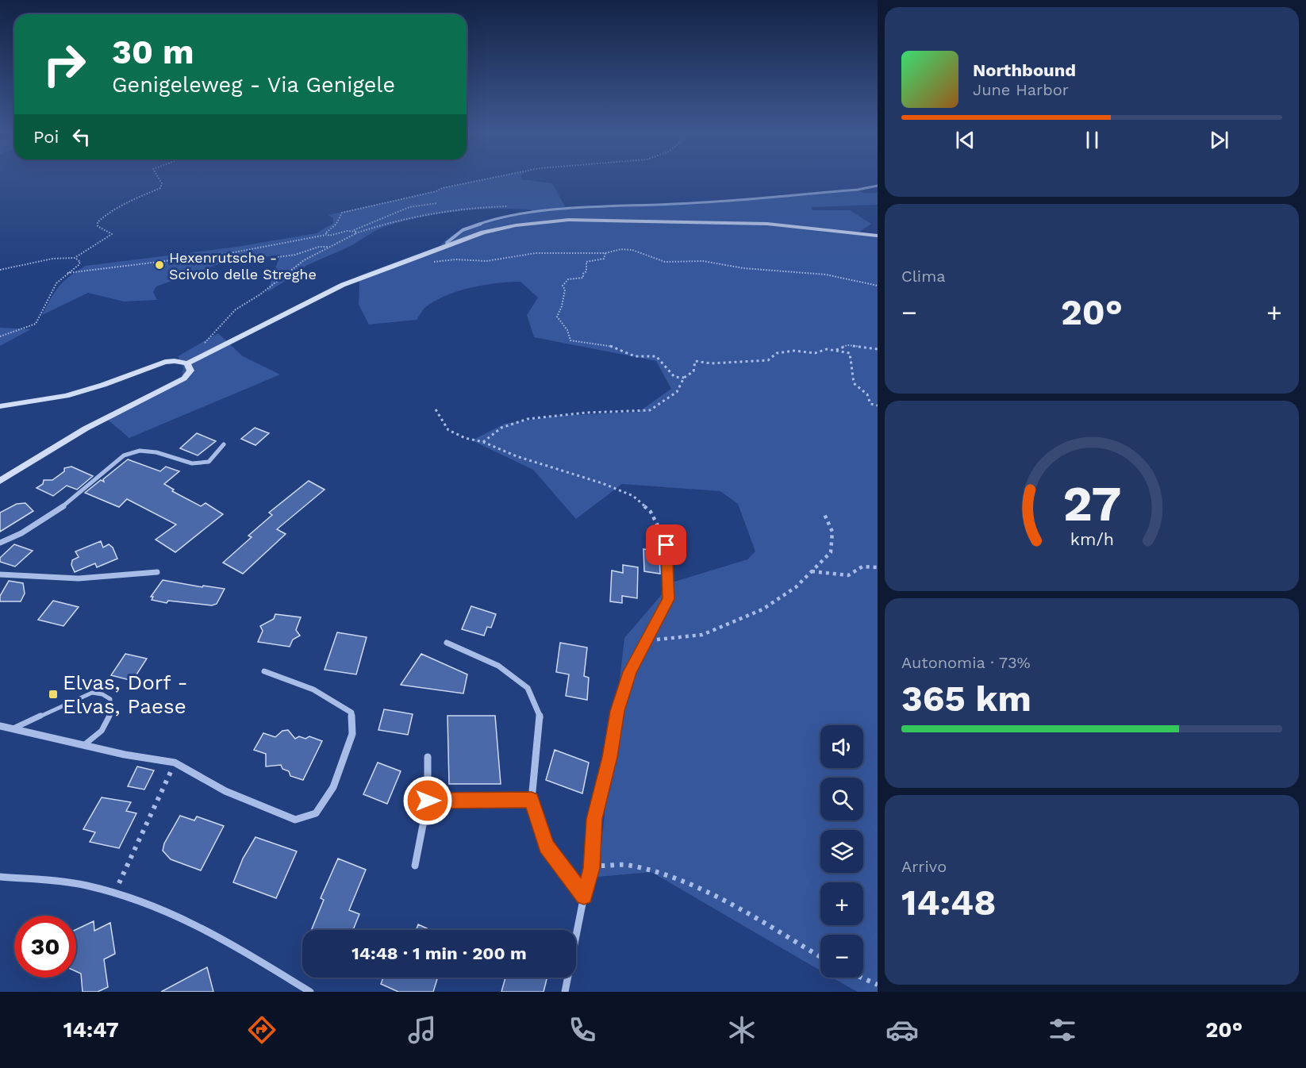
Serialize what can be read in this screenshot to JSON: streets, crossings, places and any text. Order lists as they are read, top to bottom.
{
  "places": {
    "other": ["Hexenrutsche - Scivolo delle Streghe"],
    "transit": ["Elvas, Dorf - Elvas, Paese"]
  },
  "page": {
    "turn": ["30 m", "Genigeleweg - Via Genigele"],
    "song": ["Northbound", "June Harbor"],
    "then": "Poi",
    "tile": [
      "Clima",
      ["Autonomia · 73%", "365 km"],
      ["Arrivo", "14:48"]
    ],
    "heat": ["−", "20°", "+"],
    "map_buttons": ["+", "−"],
    "limit": "30",
    "trip": "14:48 · 1 min · 200 m",
    "tabs": ["14:47", "20°"],
    "gauge": ["27", "km/h"]
  }
}
